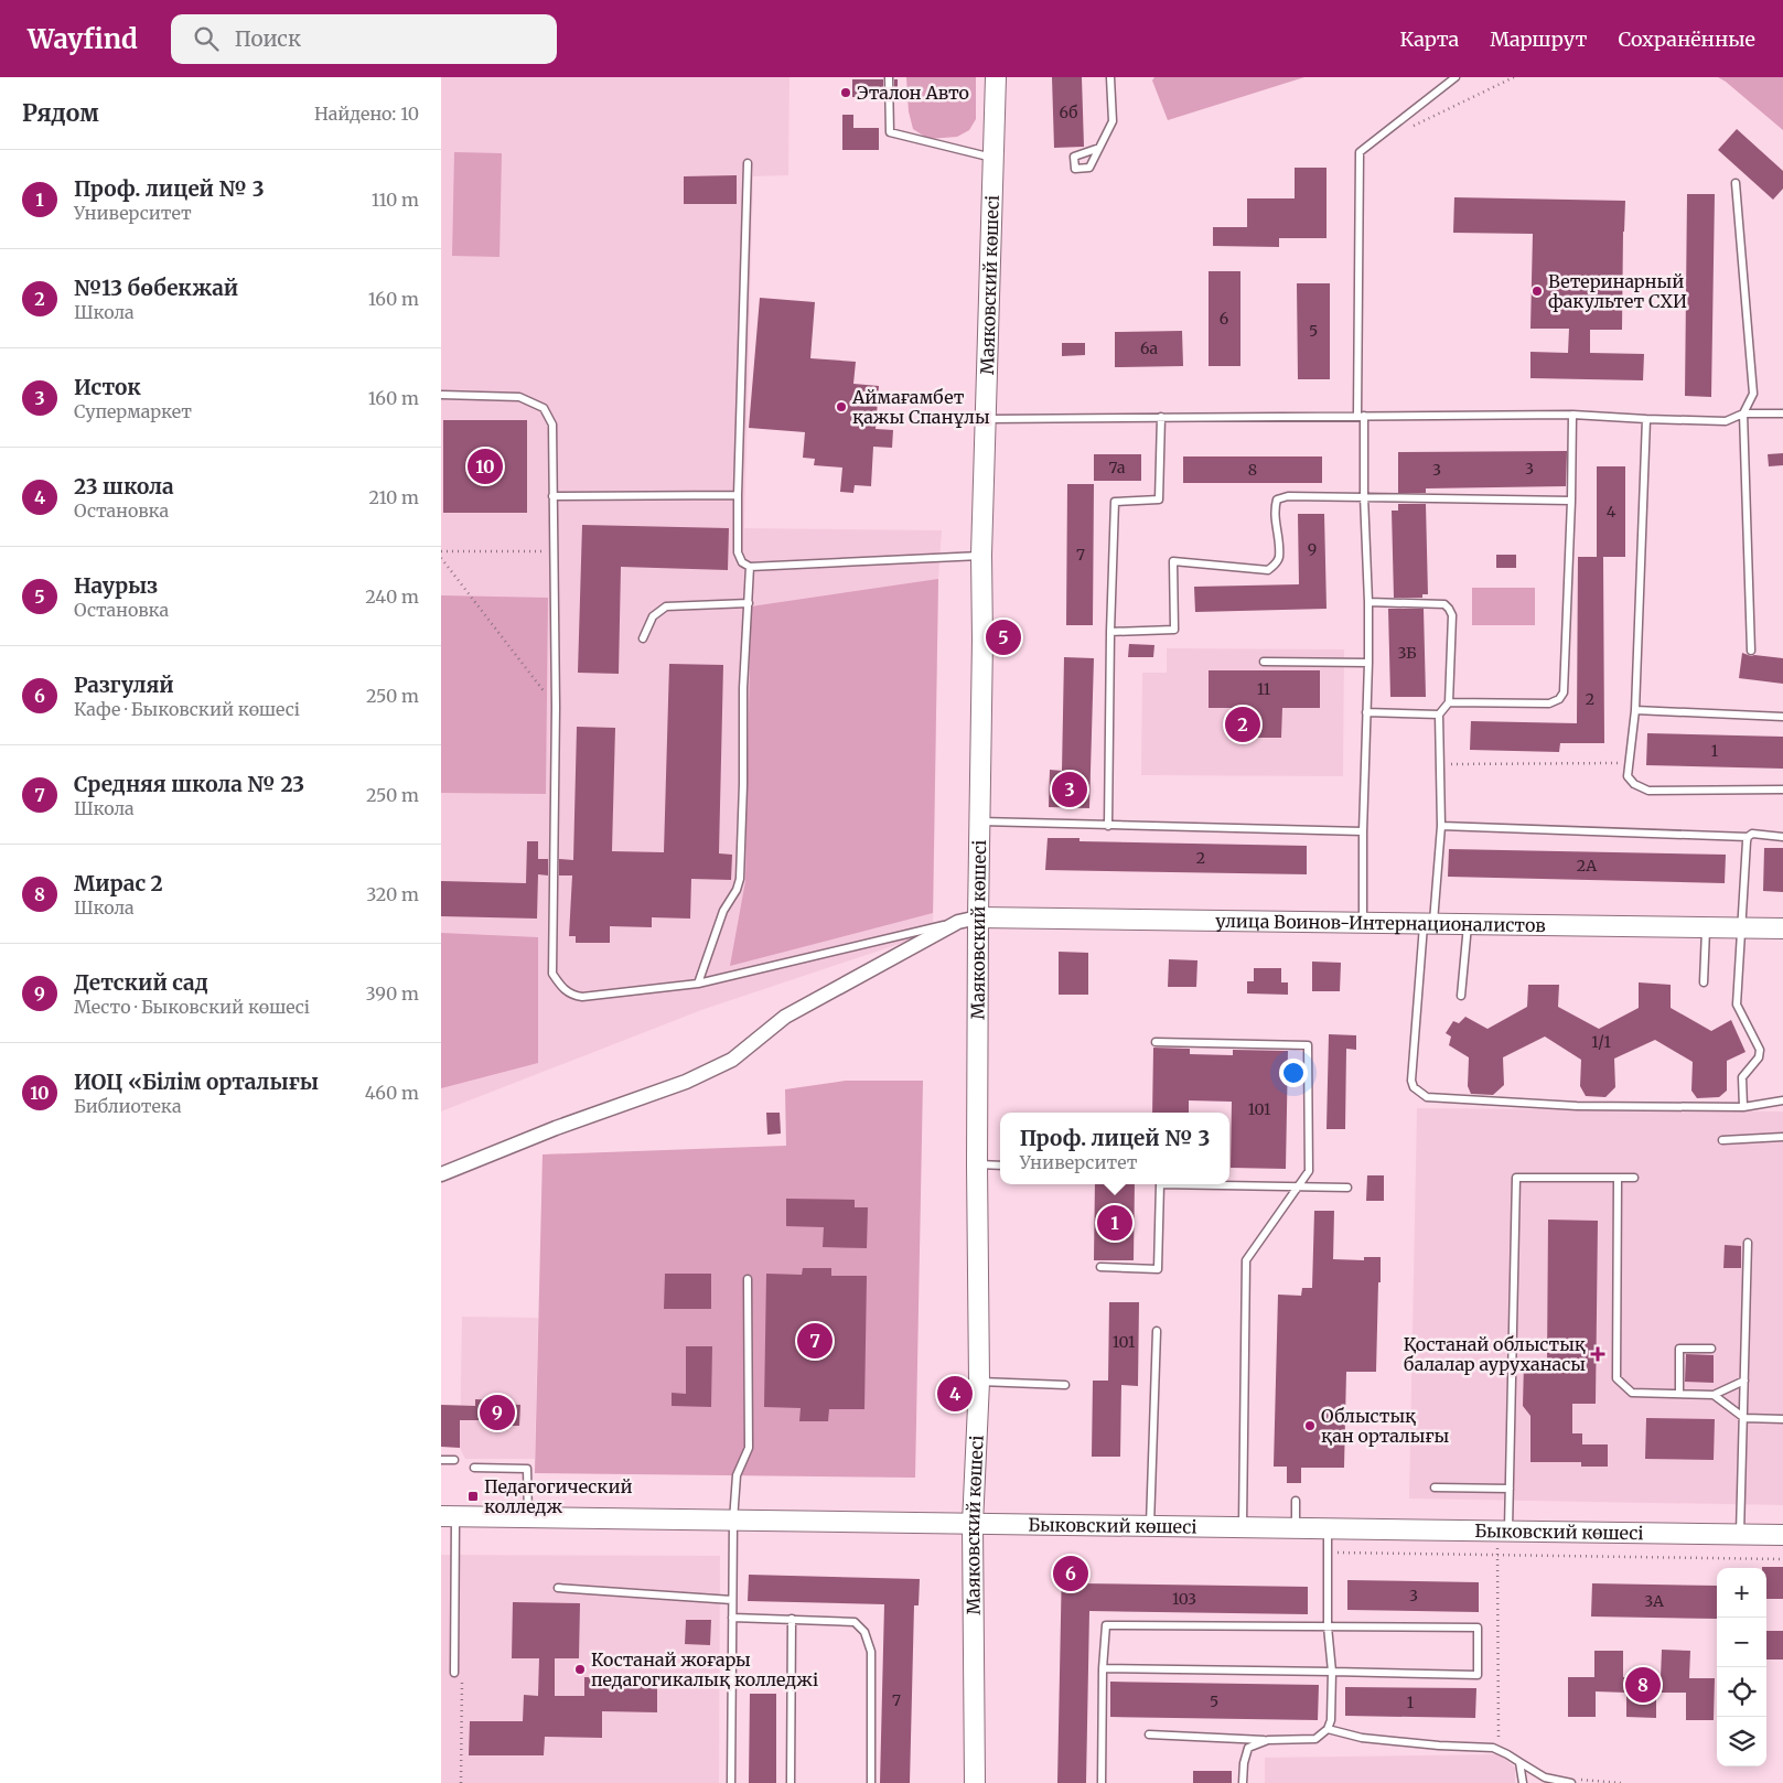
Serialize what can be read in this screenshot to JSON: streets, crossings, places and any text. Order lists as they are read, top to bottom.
{
  "streets": {
    "main road": ["Маяковский көшесі", "улица Воинов-Интернационалистов", "Быковский көшесі"]
  },
  "crossings": [
    ["Маяковский көшесі", "улица Воинов-Интернационалистов"],
    ["Маяковский көшесі", "Быковский көшесі"]
  ],
  "places": {
    "other": [
      "Эталон Авто",
      "Ветеринарный факультет СХИ",
      "Аймағамбет қажы Спанұлы",
      "Облыстық қан орталығы",
      "Костанай жоғары педагогикалық колледжі"
    ],
    "health": ["Қостанай облыстық балалар ауруханасы"],
    "transit": ["Педагогический колледж"]
  },
  "house_numbers": [
    "6б",
    "6",
    "5",
    "6а",
    "7а",
    "3",
    "8",
    "3",
    "4",
    "9",
    "7",
    "3Б",
    "11",
    "2",
    "1",
    "2",
    "2А",
    "1/1",
    "101",
    "101",
    "3",
    "103",
    "3А",
    "7",
    "5",
    "1"
  ],
  "page": {
    "header": "Wayfind",
    "search": "Поиск",
    "nav": ["Карта", "Маршрут", "Сохранённые"],
    "heading": ["Рядом", "Найдено: 10"],
    "list": [
      {
        "mark": "1",
        "name": "Проф. лицей № 3",
        "note": "Университет",
        "value": "110 m"
      },
      {
        "mark": "2",
        "name": "№13 бөбекжай",
        "note": "Школа",
        "value": "160 m"
      },
      {
        "mark": "3",
        "name": "Исток",
        "note": "Супермаркет",
        "value": "160 m"
      },
      {
        "mark": "4",
        "name": "23 школа",
        "note": "Остановка",
        "value": "210 m"
      },
      {
        "mark": "5",
        "name": "Наурыз",
        "note": "Остановка",
        "value": "240 m"
      },
      {
        "mark": "6",
        "name": "Разгуляй",
        "note": "Кафе · Быковский көшесі",
        "value": "250 m"
      },
      {
        "mark": "7",
        "name": "Средняя школа № 23",
        "note": "Школа",
        "value": "250 m"
      },
      {
        "mark": "8",
        "name": "Мирас 2",
        "note": "Школа",
        "value": "320 m"
      },
      {
        "mark": "9",
        "name": "Детский сад",
        "note": "Место · Быковский көшесі",
        "value": "390 m"
      },
      {
        "mark": "10",
        "name": "ИОЦ «Білім орталығы",
        "note": "Библиотека",
        "value": "460 m"
      }
    ],
    "pins": [
      "10",
      "5",
      "2",
      "3",
      "1",
      "7",
      "4",
      "9",
      "6",
      "8"
    ],
    "popup": ["Проф. лицей № 3", "Университет"],
    "map_buttons": ["+", "−"]
  }
}
